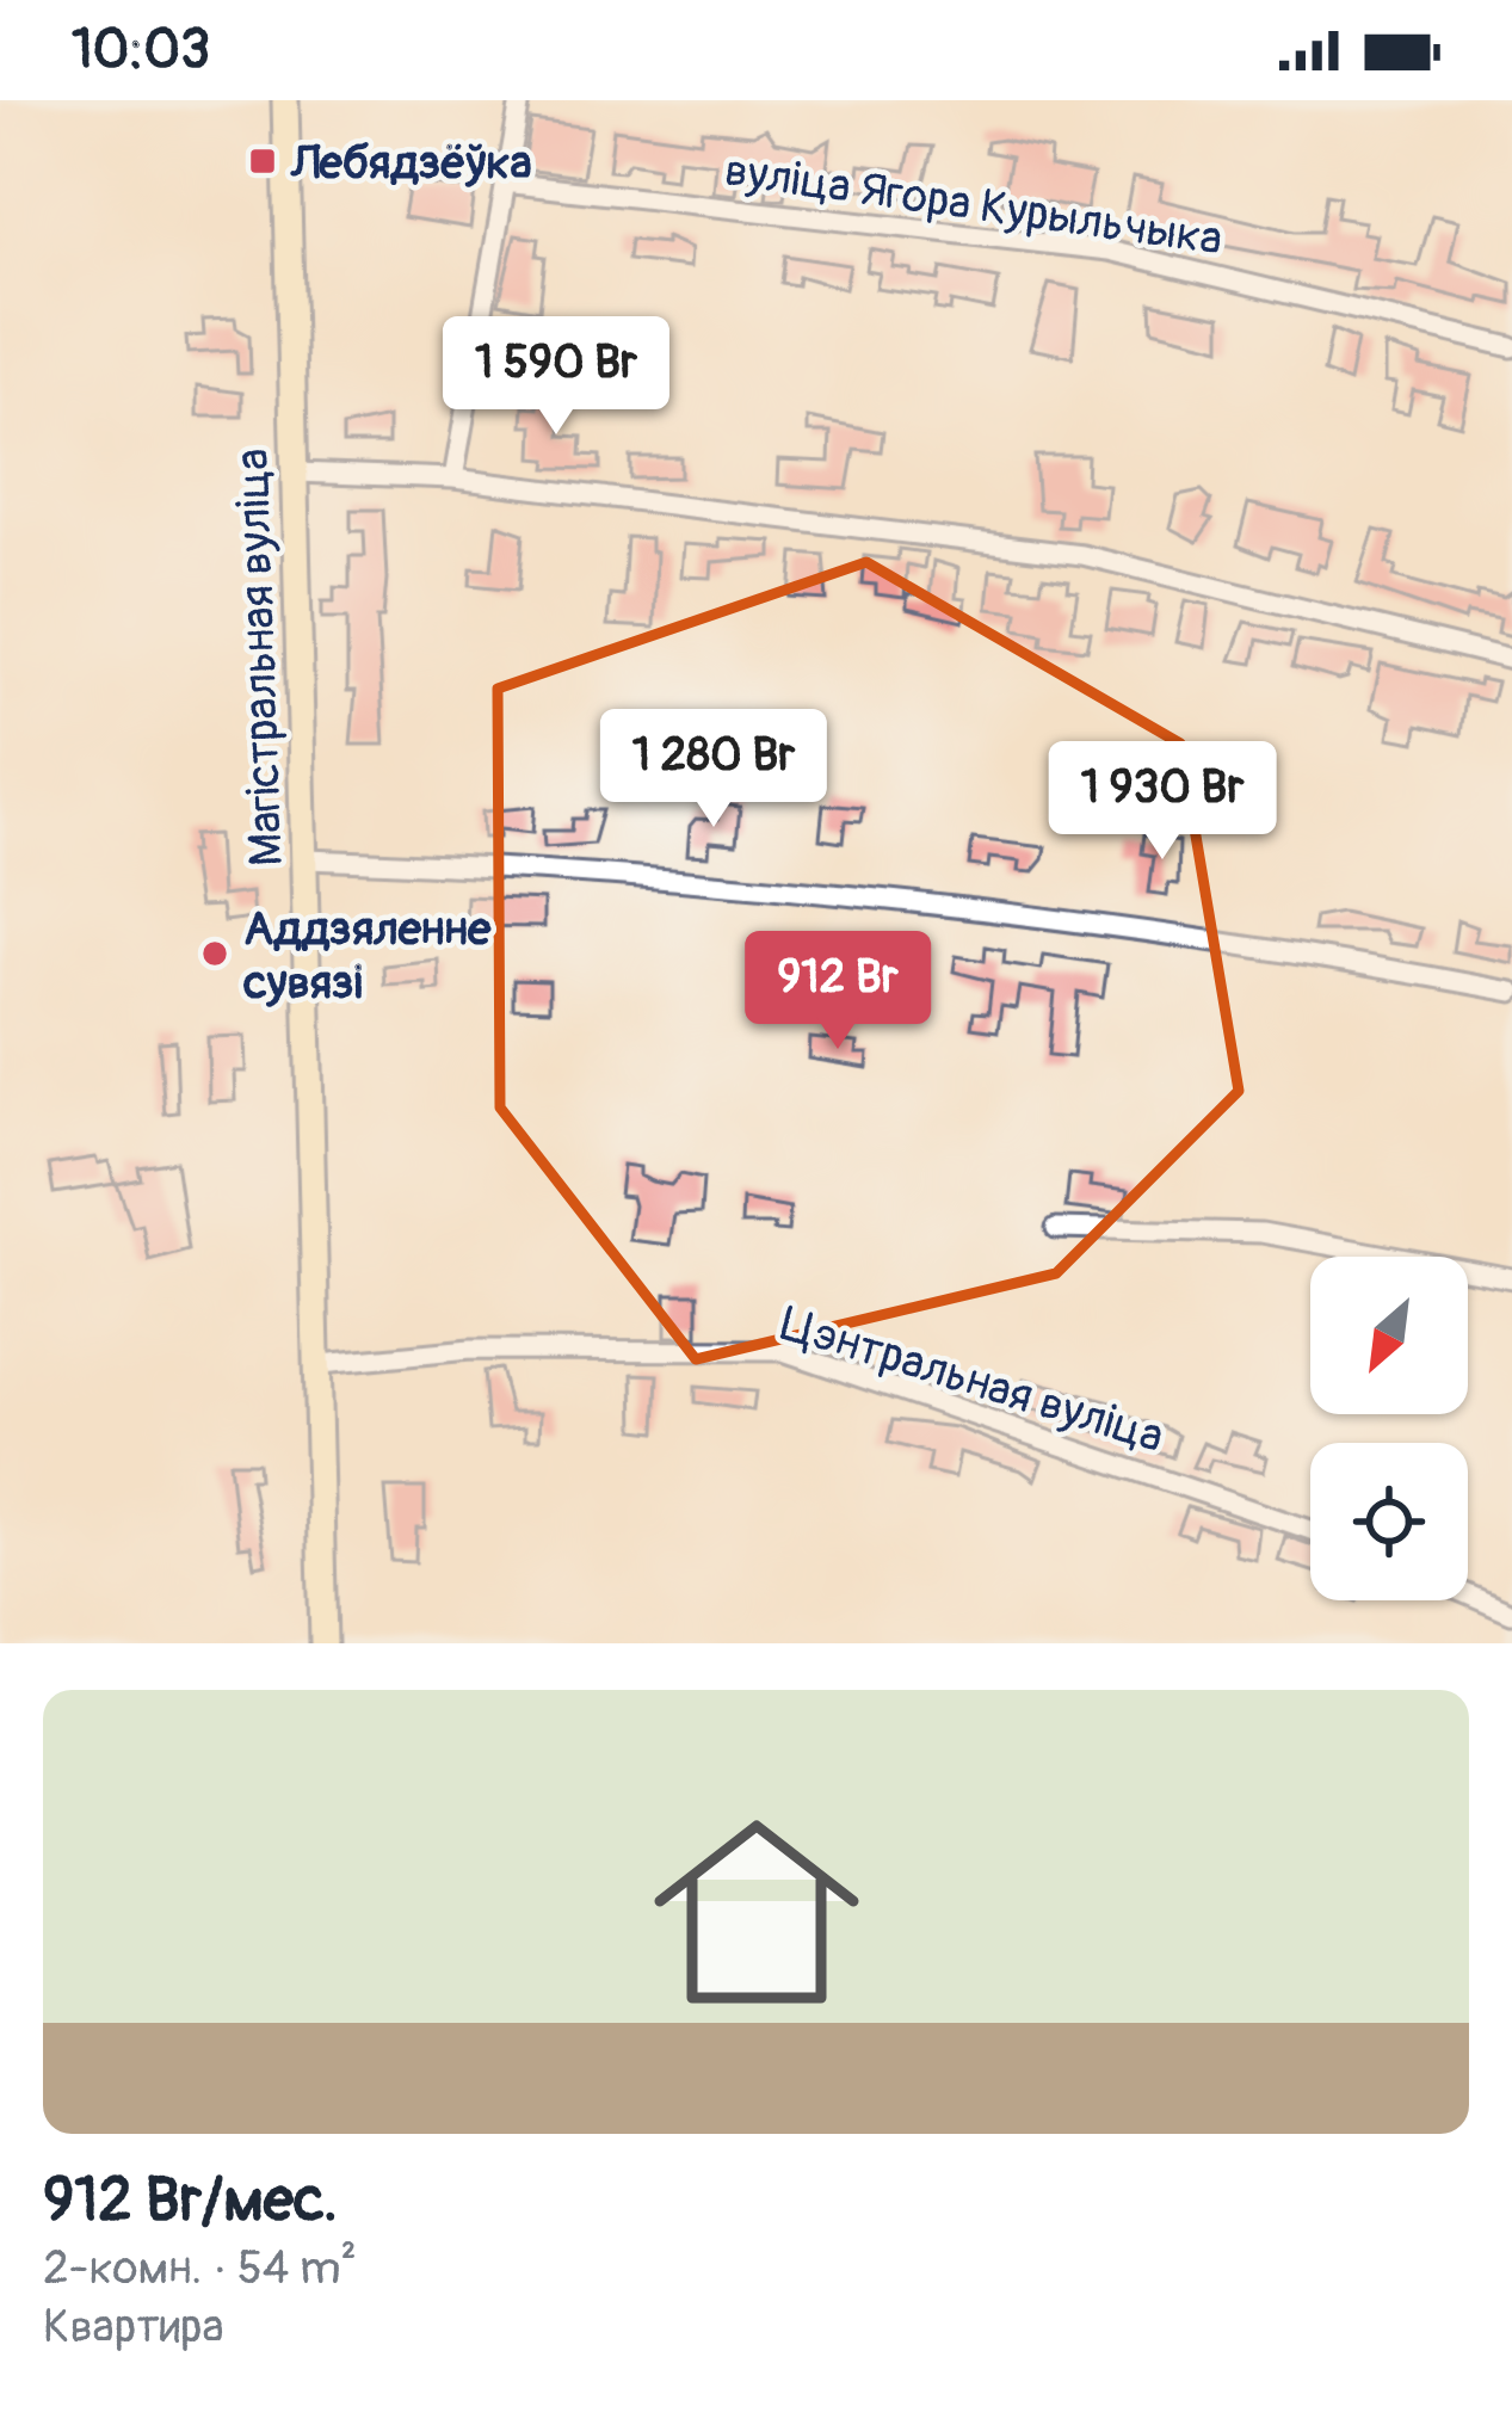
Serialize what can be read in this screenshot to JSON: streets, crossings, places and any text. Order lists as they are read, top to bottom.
{
  "streets": {
    "main road": ["Магістральная вуліца"],
    "street": ["вуліца Ягора Курыльчыка", "Цэнтральная вуліца"]
  },
  "crossings": [
    ["Магістральная вуліца", "Цэнтральная вуліца"]
  ],
  "places": {
    "transit": ["Лебядзёўка"],
    "other": ["Аддзяленне сувязі"]
  },
  "north": "bottom left",
  "page": {
    "status": "10:03",
    "price": [
      "1 590 Br",
      "1 280 Br",
      "1 930 Br",
      "912 Br"
    ],
    "list": [
      {
        "name": "912 Br/мес.",
        "note": "2-комн. · 54 m² · Квартира"
      }
    ]
  }
}
